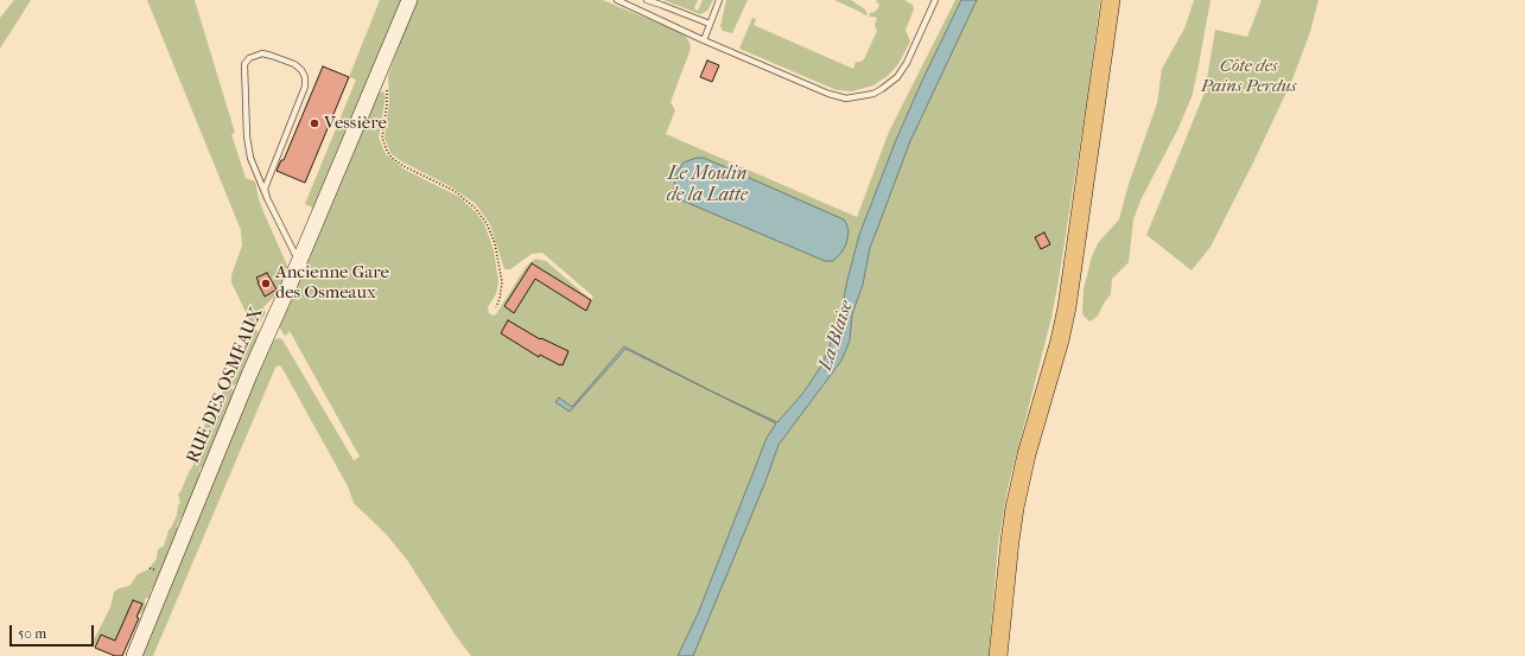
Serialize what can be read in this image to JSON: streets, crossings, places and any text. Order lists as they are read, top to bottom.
{
  "streets": {
    "main road": ["RUE DES OSMEAUX"]
  },
  "water": ["Le Moulin de la Latte", "La Blaise"],
  "parks": ["Côte des Pains Perdus"],
  "places": ["Vessière", "Ancienne Gare des Osmeaux"],
  "scale_bar": "50 m"
}
